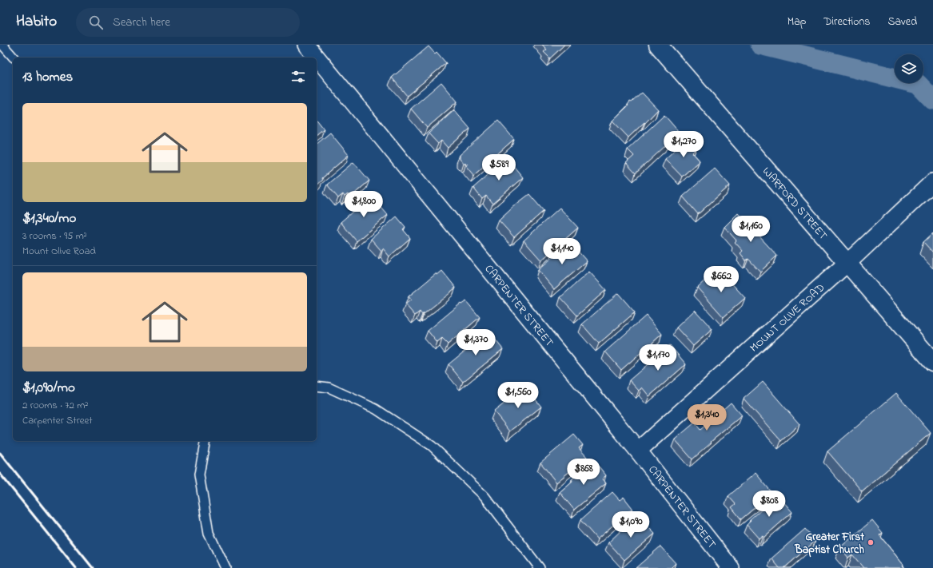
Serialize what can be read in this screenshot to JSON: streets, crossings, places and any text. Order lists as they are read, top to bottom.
{
  "streets": {
    "main road": ["WARFORD STREET"],
    "street": ["CARPENTER STREET", "MOUNT OLIVE ROAD"]
  },
  "crossings": [
    ["WARFORD STREET", "MOUNT OLIVE ROAD"],
    ["CARPENTER STREET", "MOUNT OLIVE ROAD"]
  ],
  "places": ["Greater First Baptist Church"],
  "page": {
    "header": "Habito",
    "search": "Search here",
    "nav": ["Map", "Directions", "Saved"],
    "heading": "13 homes",
    "list": [
      {
        "name": "$1,340/mo",
        "note": "3 rooms · 95 m² · Mount Olive Road"
      },
      {
        "name": "$1,090/mo",
        "note": "2 rooms · 72 m² · Carpenter Street"
      }
    ],
    "price": [
      "$1,270",
      "$589",
      "$1,800",
      "$1,160",
      "$1,140",
      "$662",
      "$1,370",
      "$1,170",
      "$1,560",
      "$1,340",
      "$868",
      "$808",
      "$1,090"
    ]
  }
}
